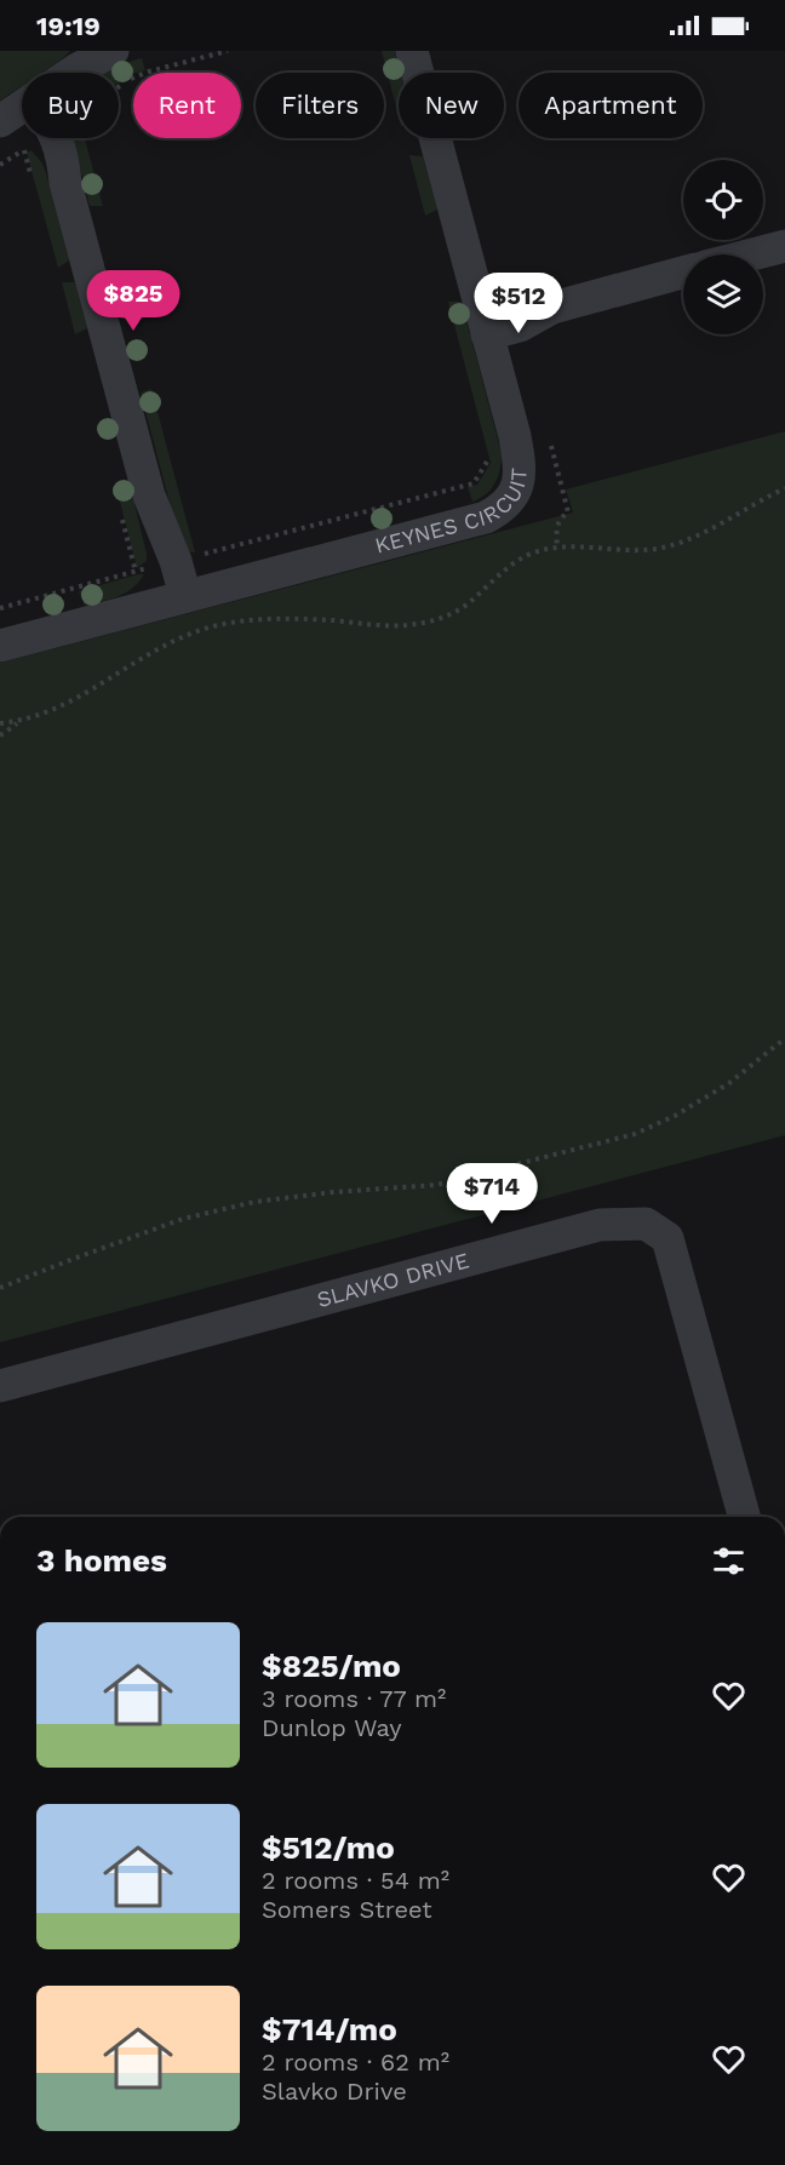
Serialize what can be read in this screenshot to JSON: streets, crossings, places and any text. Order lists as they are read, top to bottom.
{
  "streets": {
    "street": ["KEYNES CIRCUIT", "SLAVKO DRIVE"]
  },
  "page": {
    "status": "19:19",
    "chip": [
      "Buy",
      "Rent",
      "Filters",
      "New",
      "Apartment"
    ],
    "price": ["$825", "$512", "$714"],
    "heading": "3 homes",
    "list": [
      {
        "name": "$825/mo",
        "note": "3 rooms · 77 m² · Dunlop Way"
      },
      {
        "name": "$512/mo",
        "note": "2 rooms · 54 m² · Somers Street"
      },
      {
        "name": "$714/mo",
        "note": "2 rooms · 62 m² · Slavko Drive"
      }
    ]
  }
}
